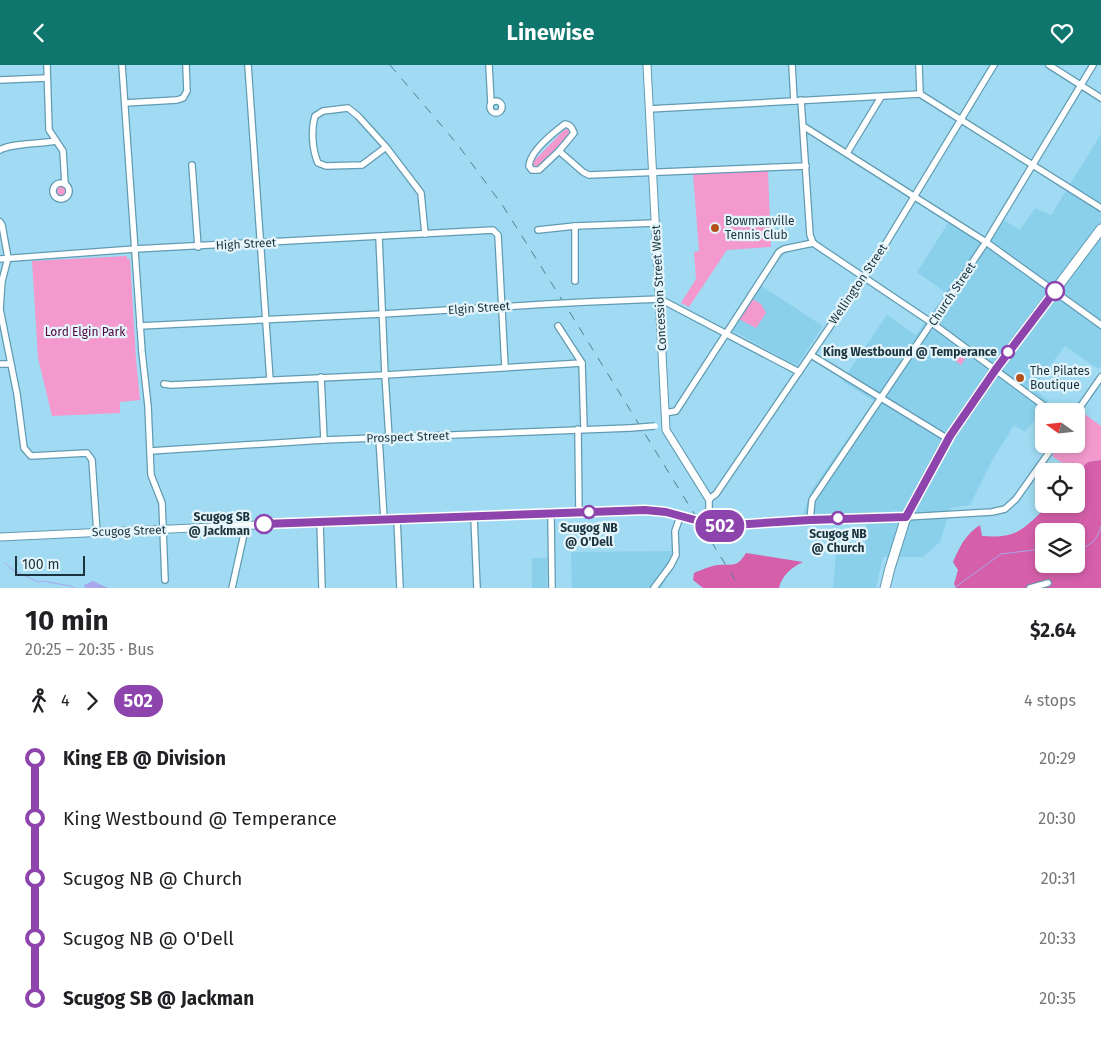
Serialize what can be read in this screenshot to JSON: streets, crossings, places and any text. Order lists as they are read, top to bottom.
{
  "streets": {
    "street": [
      "High Street",
      "Wellington Street",
      "Concession Street West",
      "Church Street",
      "Elgin Street",
      "Prospect Street",
      "Scugog Street"
    ]
  },
  "crossings": [
    ["High Street", "Elgin Street"],
    ["Wellington Street", "Concession Street West"],
    ["Wellington Street", "Elgin Street"],
    ["Concession Street West", "Elgin Street"],
    ["Concession Street West", "Prospect Street"],
    ["Church Street", "Scugog Street"]
  ],
  "parks": ["Lord Elgin Park"],
  "places": [
    "Bowmanville Tennis Club",
    "King Westbound @ Temperance",
    "The Pilates Boutique",
    "Scugog NB @ O'Dell",
    "Scugog NB @ Church",
    "Scugog SB @ Jackman"
  ],
  "lines": ["bus line 502"],
  "scale_bar": "100 m",
  "north": "left",
  "page": {
    "header": "Linewise",
    "on_map": "502",
    "scale": "100 m",
    "heading": ["10 min", "20:25 – 20:35 · Bus", "$2.64"],
    "legs": ["4", "502", "4 stops"],
    "list": [
      {
        "name": "King EB @ Division",
        "value": "20:29"
      },
      {
        "name": "King Westbound @ Temperance",
        "value": "20:30"
      },
      {
        "name": "Scugog NB @ Church",
        "value": "20:31"
      },
      {
        "name": "Scugog NB @ O'Dell",
        "value": "20:33"
      },
      {
        "name": "Scugog SB @ Jackman",
        "value": "20:35"
      }
    ]
  }
}
